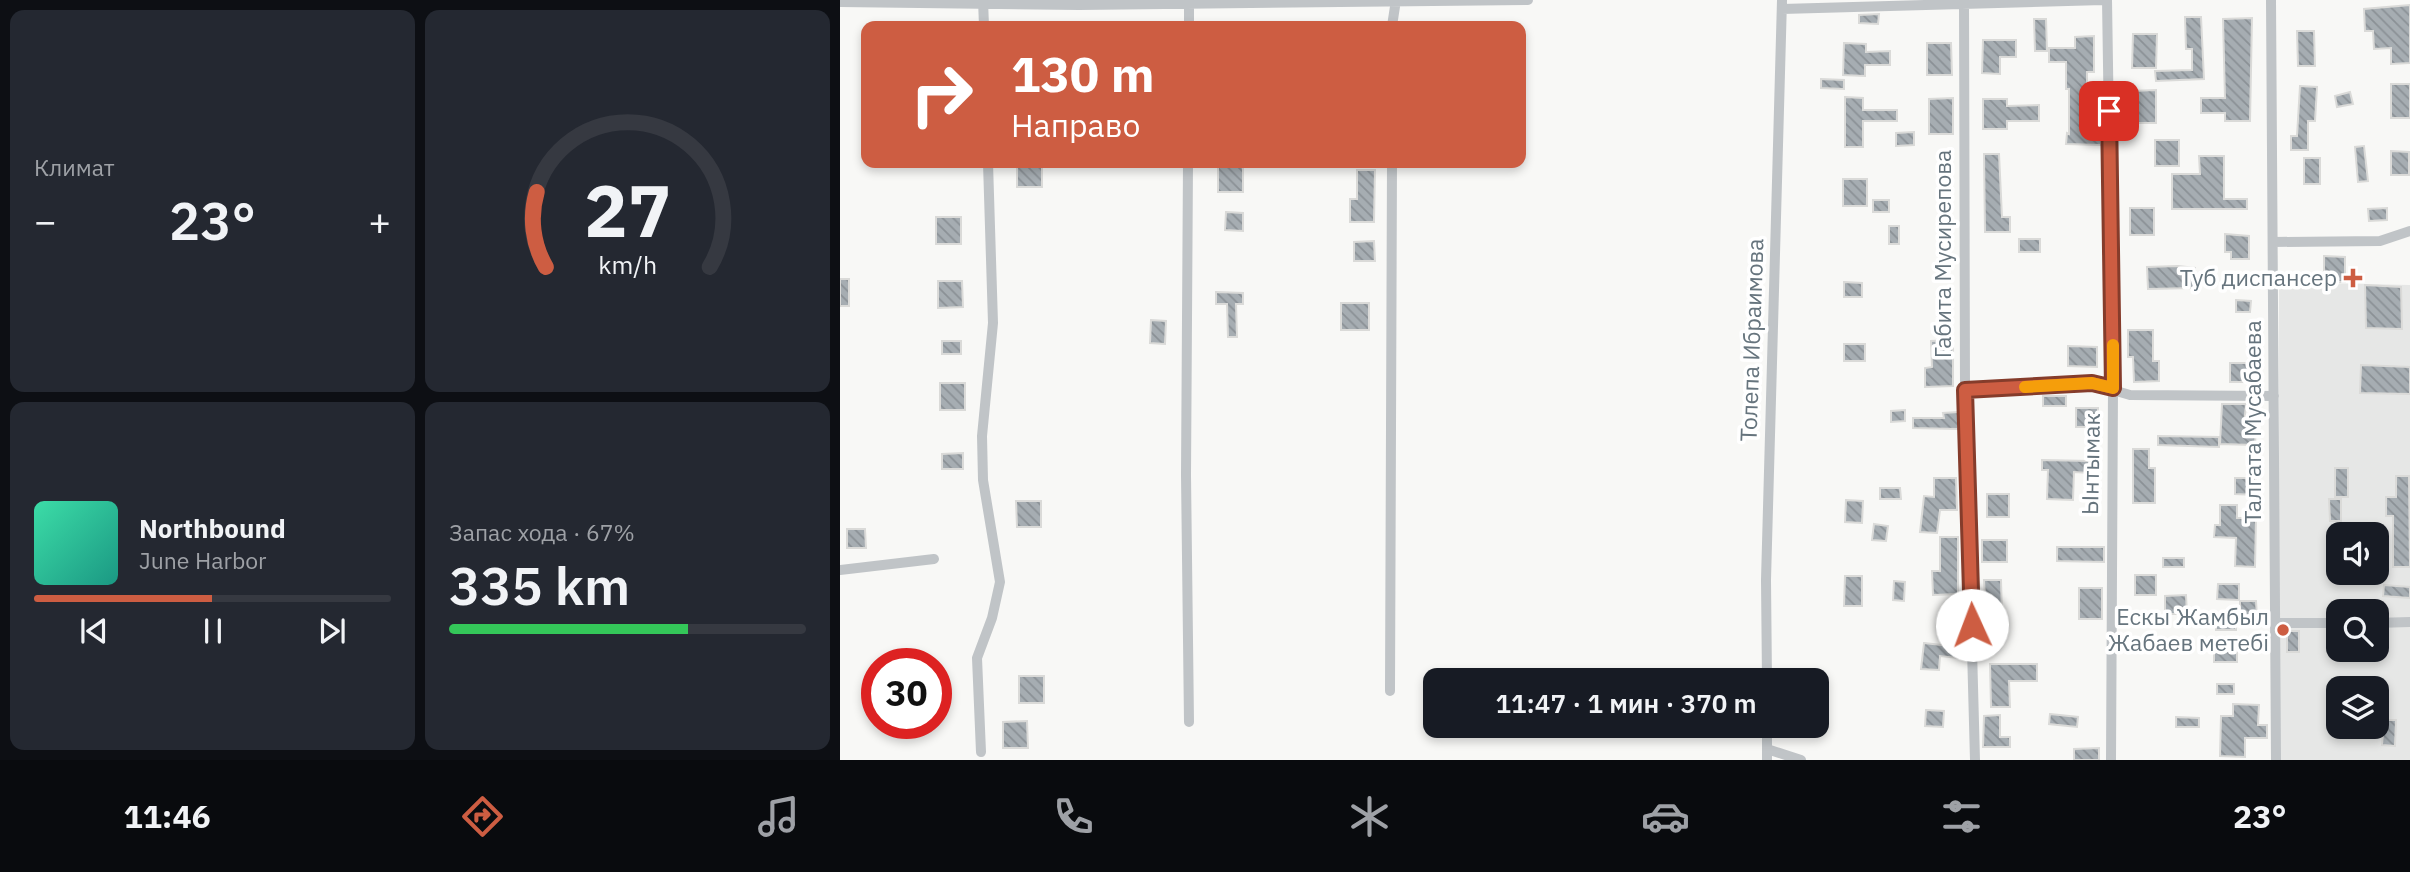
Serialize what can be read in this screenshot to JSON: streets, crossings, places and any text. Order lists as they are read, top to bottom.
{
  "streets": {
    "street": [
      "Габита Мусирепова",
      "Толепа Ибраимова",
      "Талгата Мусабаева",
      "Ынтымак"
    ]
  },
  "places": {
    "health": ["Туб диспансер"],
    "other": ["Ескы Жамбыл Жабаев метебі"]
  },
  "page": {
    "tile": [
      "Климат",
      ["Запас хода · 67%", "335 km"]
    ],
    "turn": ["130 m", "Направо"],
    "heat": ["−", "23°", "+"],
    "song": ["Northbound", "June Harbor"],
    "limit": "30",
    "trip": "11:47 · 1 мин · 370 m",
    "tabs": ["11:46", "23°"],
    "gauge": ["27", "km/h"]
  }
}
